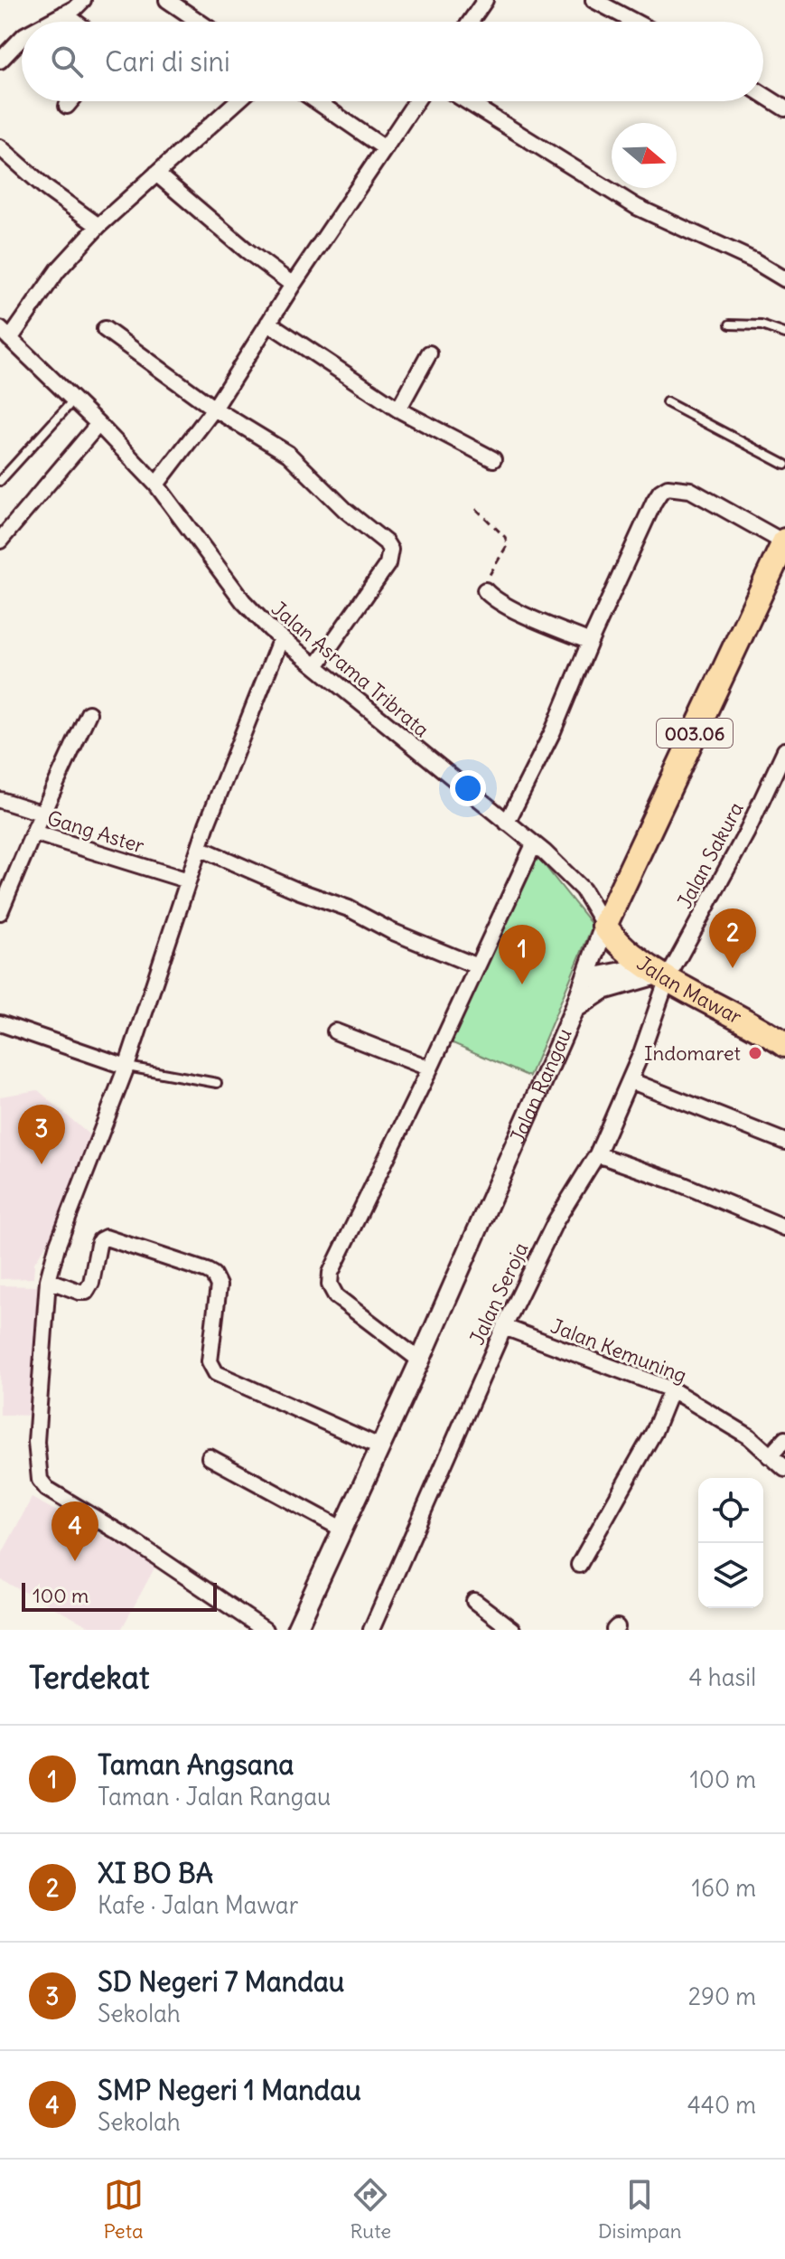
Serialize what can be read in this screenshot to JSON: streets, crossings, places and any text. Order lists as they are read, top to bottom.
{
  "streets": {
    "main road": ["003.06", "Jalan Mawar", "Jalan Rangau"],
    "street": [
      "Jalan Asrama Tribrata",
      "Gang Aster",
      "Jalan Sakura",
      "Jalan Seroja",
      "Jalan Kemuning"
    ]
  },
  "crossings": [
    ["Jalan Asrama Tribrata", "Jalan Mawar"],
    ["Jalan Asrama Tribrata", "Jalan Rangau"],
    ["Jalan Sakura", "Jalan Mawar"],
    ["Jalan Sakura", "Jalan Seroja"],
    ["Jalan Mawar", "Jalan Rangau"],
    ["Jalan Mawar", "Jalan Seroja"],
    ["Jalan Seroja", "Jalan Kemuning"]
  ],
  "places": ["Indomaret"],
  "scale_bar": "100 m",
  "north": "right",
  "page": {
    "search": "Cari di sini",
    "pins": [
      "2",
      "1",
      "3",
      "4"
    ],
    "scale": "100 m",
    "heading": ["Terdekat", "4 hasil"],
    "list": [
      {
        "mark": "1",
        "name": "Taman Angsana",
        "note": "Taman · Jalan Rangau",
        "value": "100 m"
      },
      {
        "mark": "2",
        "name": "XI BO BA",
        "note": "Kafe · Jalan Mawar",
        "value": "160 m"
      },
      {
        "mark": "3",
        "name": "SD Negeri 7 Mandau",
        "note": "Sekolah",
        "value": "290 m"
      },
      {
        "mark": "4",
        "name": "SMP Negeri 1 Mandau",
        "note": "Sekolah",
        "value": "440 m"
      }
    ],
    "nav": ["Peta", "Rute", "Disimpan"]
  }
}
